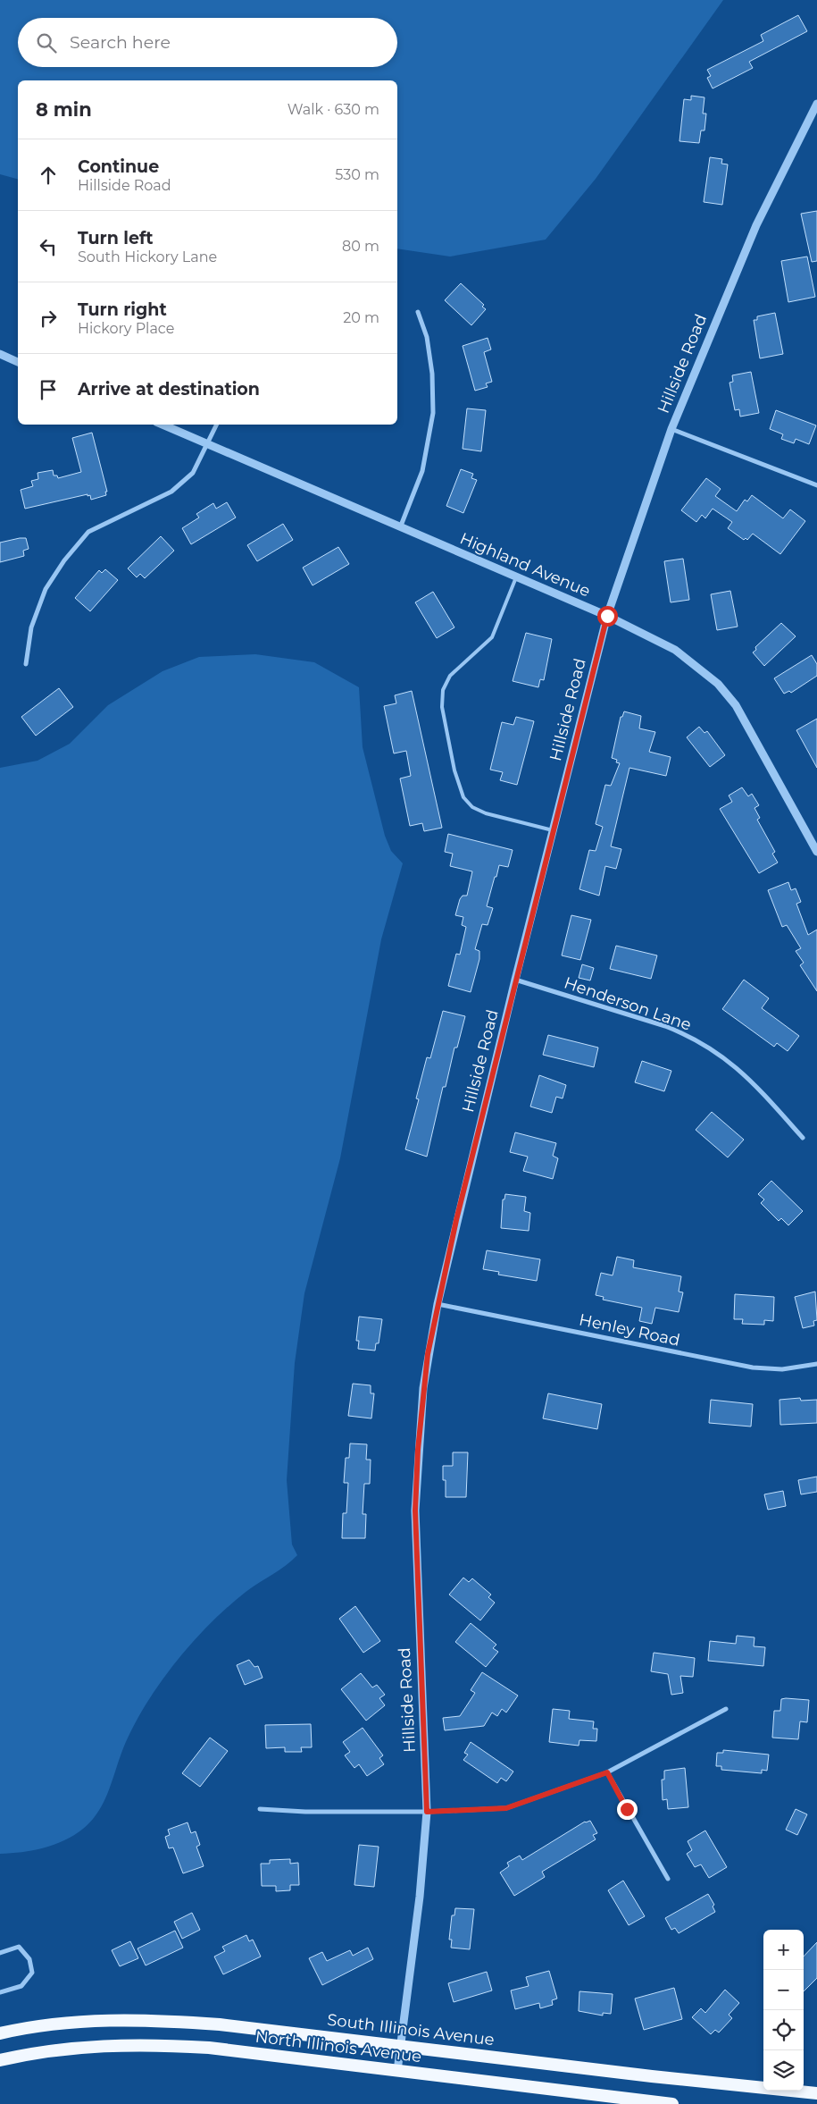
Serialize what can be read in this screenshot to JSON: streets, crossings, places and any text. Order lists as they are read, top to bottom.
{
  "streets": {
    "highway": ["South Illinois Avenue", "North Illinois Avenue"],
    "street": [
      "Hillside Road",
      "Highland Avenue",
      "Henderson Lane",
      "Henley Road"
    ]
  },
  "crossings": [
    ["Hillside Road", "Highland Avenue"],
    ["Hillside Road", "Henderson Lane"],
    ["Hillside Road", "Henley Road"],
    ["Hillside Road", "South Illinois Avenue"],
    ["Hillside Road", "North Illinois Avenue"]
  ],
  "page": {
    "search": "Search here",
    "heading": ["8 min", "Walk · 630 m"],
    "list": [
      ["Continue", "Hillside Road", "530 m"],
      ["Turn left", "South Hickory Lane", "80 m"],
      ["Turn right", "Hickory Place", "20 m"],
      "Arrive at destination"
    ],
    "map_buttons": ["+", "−"]
  }
}
